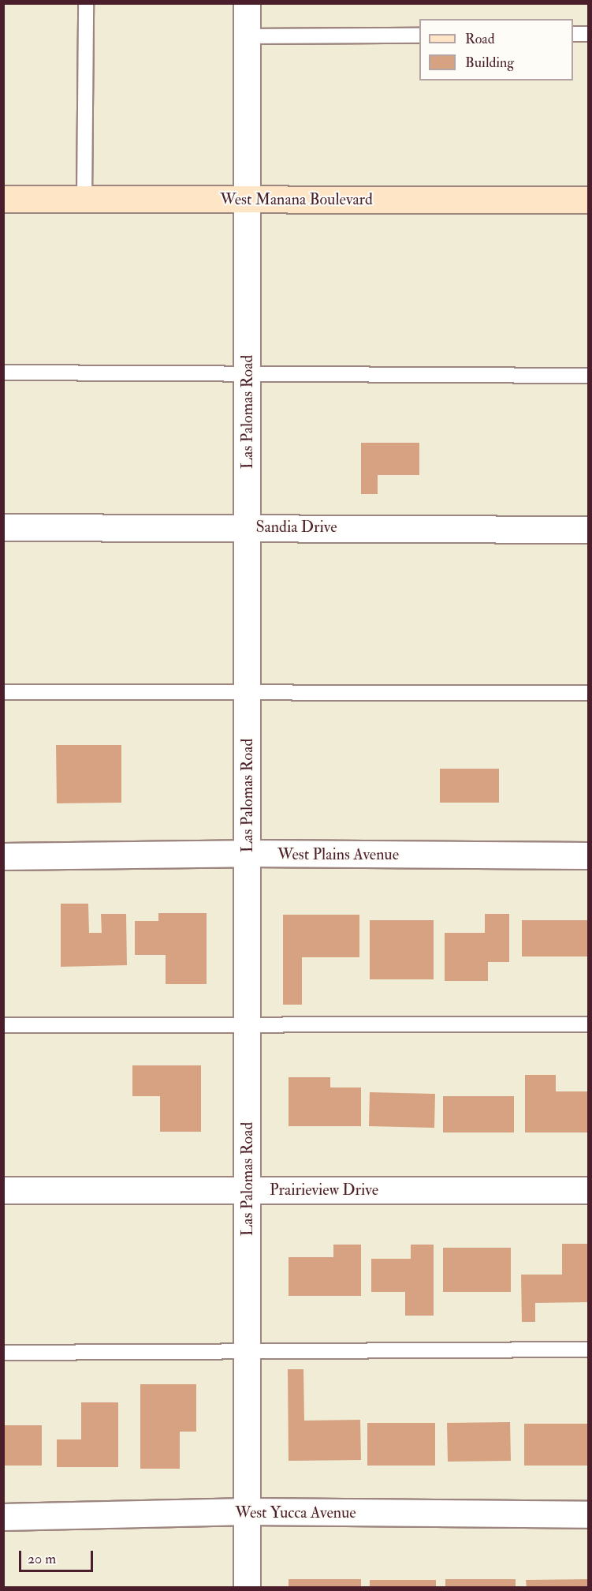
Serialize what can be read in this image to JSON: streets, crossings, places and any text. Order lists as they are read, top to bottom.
{
  "streets": {
    "street": [
      "West Manana Boulevard",
      "Las Palomas Road",
      "Sandia Drive",
      "West Plains Avenue",
      "Prairieview Drive",
      "West Yucca Avenue"
    ]
  },
  "crossings": [
    ["West Manana Boulevard", "Las Palomas Road"],
    ["Las Palomas Road", "Sandia Drive"],
    ["Las Palomas Road", "West Plains Avenue"],
    ["Las Palomas Road", "Prairieview Drive"],
    ["Las Palomas Road", "West Yucca Avenue"]
  ],
  "legend": ["Road", "Building"],
  "scale_bar": "20 m"
}
